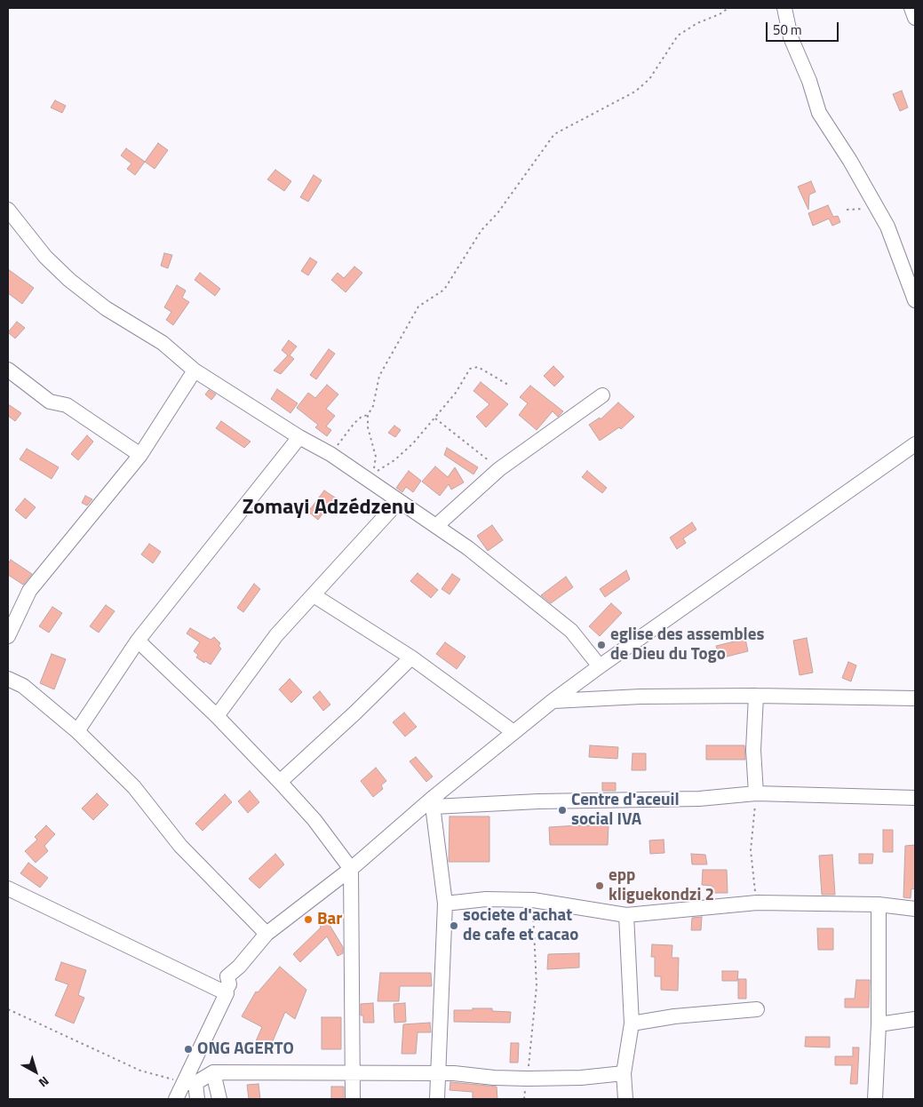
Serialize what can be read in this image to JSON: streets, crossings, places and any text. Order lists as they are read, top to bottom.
{
  "districts": ["Zomayi Adzédzenu"],
  "places": [
    "eglise des assembles de Dieu du Togo",
    "Centre d'aceuil social IVA",
    "epp kliguekondzi 2",
    "Bar",
    "societe d'achat de cafe et cacao",
    "ONG AGERTO"
  ],
  "scale_bar": "50 m",
  "north": "bottom right"
}
